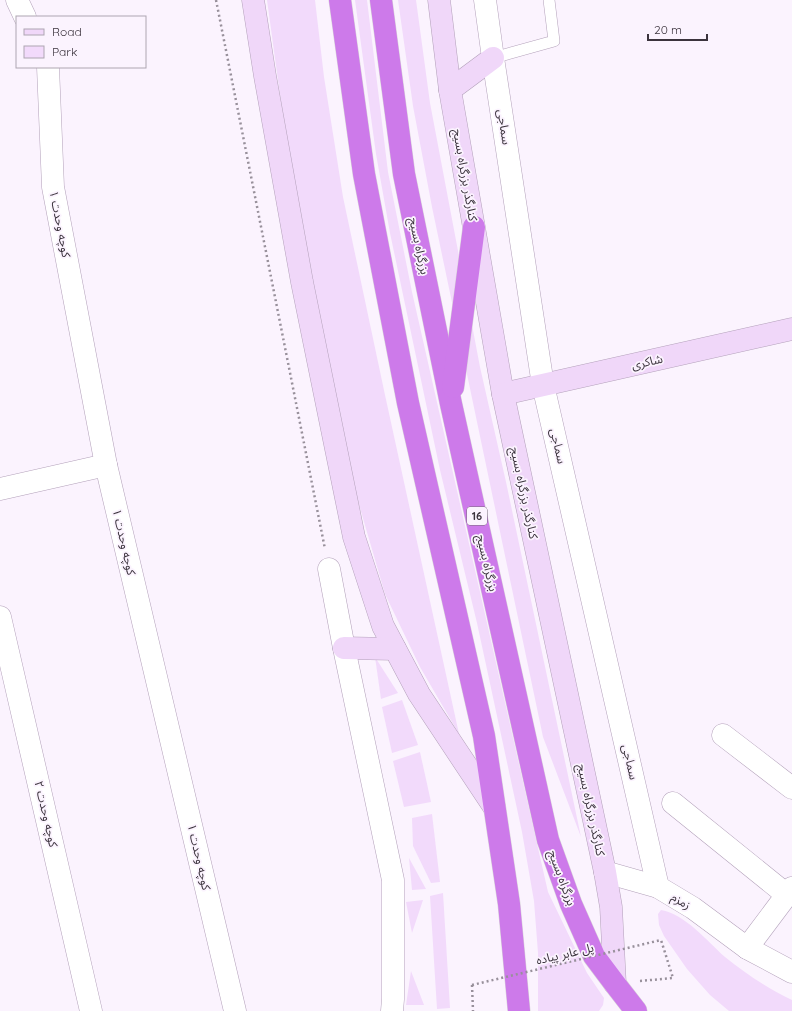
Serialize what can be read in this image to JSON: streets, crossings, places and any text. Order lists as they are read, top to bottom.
{
  "streets": {
    "highway": ["بزرگراه بسیج", "16"],
    "street": [
      "سماجی",
      "کنارگذر بزرگراه بسیج",
      "کوچه وحدت ۱",
      "شاکری",
      "کوچه وحدت ۲",
      "زمزم"
    ],
    "path": ["پل عابر پیاده"]
  },
  "crossings": [
    ["سماجی", "شاکری"],
    ["سماجی", "زمزم"],
    ["کنارگذر بزرگراه بسیج", "بزرگراه بسیج"],
    ["کنارگذر بزرگراه بسیج", "شاکری"],
    ["کنارگذر بزرگراه بسیج", "زمزم"],
    ["کنارگذر بزرگراه بسیج", "پل عابر پیاده"],
    ["بزرگراه بسیج", "پل عابر پیاده"]
  ],
  "legend": ["Road", "Park"],
  "scale_bar": "20 m"
}
